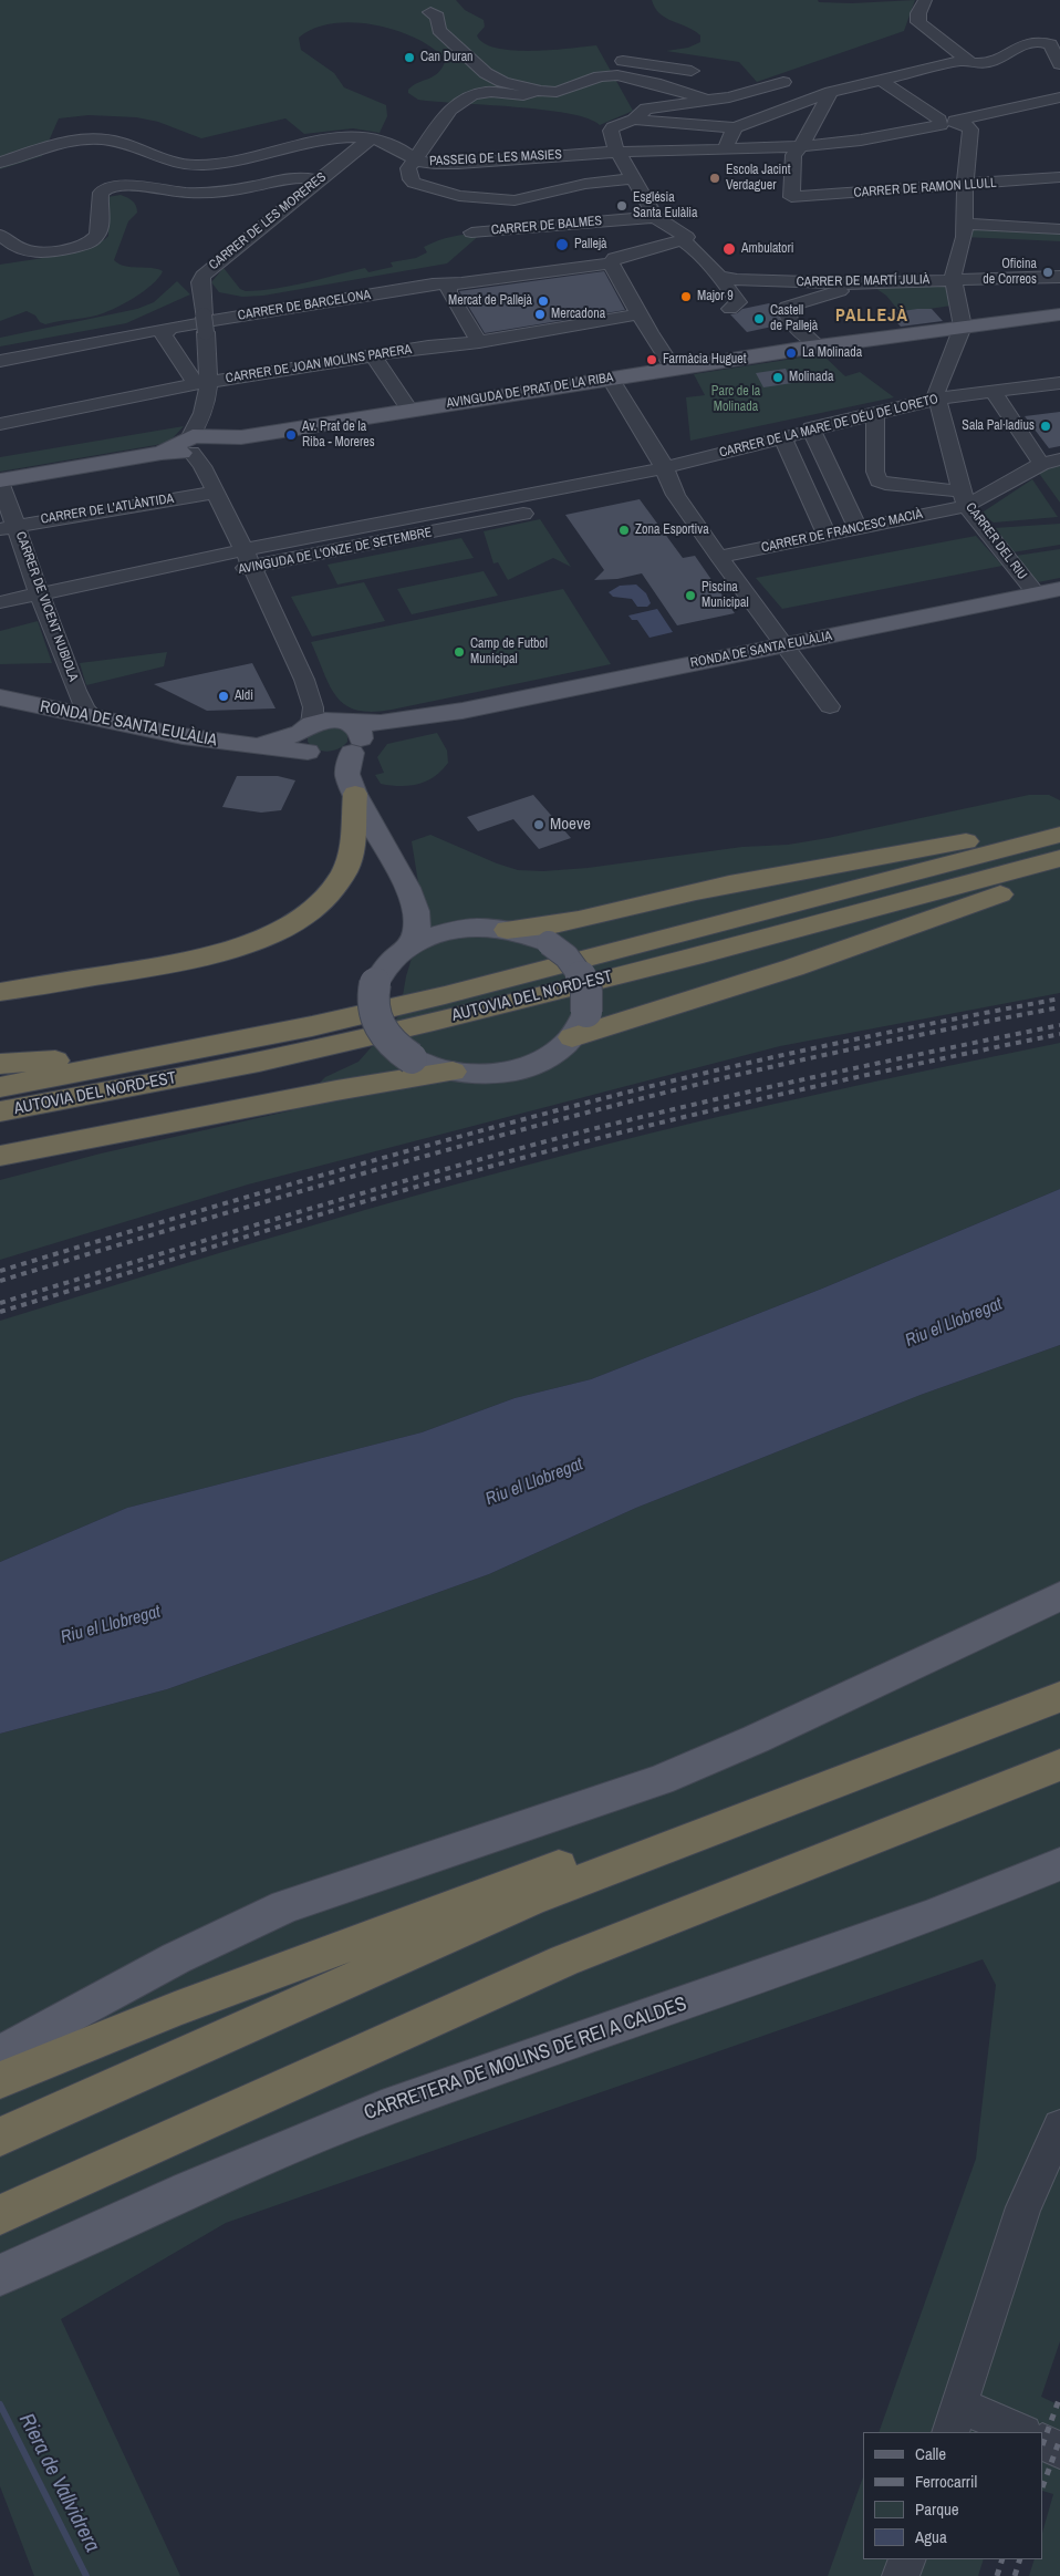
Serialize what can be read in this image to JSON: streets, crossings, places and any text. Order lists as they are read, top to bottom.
{
  "streets": {
    "highway": ["AUTOVIA DEL NORD-EST"],
    "main road": ["AVINGUDA DE PRAT DE LA RIBA", "RONDA DE SANTA EULÀLIA", "CARRETERA DE MOLINS DE REI A CALDES"],
    "street": [
      "PASSEIG DE LES MASIES",
      "CARRER DE RAMON LLULL",
      "CARRER DE LES MORERES",
      "CARRER DE BALMES",
      "CARRER DE MARTÍ JULIÀ",
      "CARRER DE BARCELONA",
      "CARRER DE JOAN MOLINS PARERA",
      "CARRER DE LA MARE DE DÉU DE LORETO",
      "CARRER DE L'ATLÀNTIDA",
      "CARRER DE FRANCESC MACIÀ",
      "CARRER DEL RIU",
      "AVINGUDA DE L'ONZE DE SETEMBRE",
      "CARRER DE VICENT NUBIOLA"
    ]
  },
  "crossings": [
    ["PASSEIG DE LES MASIES", "CARRER DE RAMON LLULL"],
    ["PASSEIG DE LES MASIES", "CARRER DE LES MORERES"],
    ["CARRER DE LES MORERES", "CARRER DE JOAN MOLINS PARERA"],
    ["CARRER DE LES MORERES", "AVINGUDA DE PRAT DE LA RIBA"],
    ["AVINGUDA DE PRAT DE LA RIBA", "CARRER DE VICENT NUBIOLA"],
    ["CARRER DE LA MARE DE DÉU DE LORETO", "CARRER DEL RIU"],
    ["CARRER DE LA MARE DE DÉU DE LORETO", "AVINGUDA DE L'ONZE DE SETEMBRE"],
    ["CARRER DE L'ATLÀNTIDA", "CARRER DE VICENT NUBIOLA"],
    ["CARRER DE FRANCESC MACIÀ", "CARRER DEL RIU"],
    ["CARRER DEL RIU", "RONDA DE SANTA EULÀLIA"],
    ["AVINGUDA DE L'ONZE DE SETEMBRE", "CARRER DE VICENT NUBIOLA"],
    ["CARRER DE VICENT NUBIOLA", "RONDA DE SANTA EULÀLIA"]
  ],
  "districts": ["PALLEJÀ"],
  "water": ["Riu el Llobregat", "Riera de Vallvidrera"],
  "parks": ["Parc de la Molinada"],
  "places": [
    "Can Duran",
    "Escola Jacint Verdaguer",
    "Església Santa Eulàlia",
    "Pallejà",
    "Ambulatori",
    "Oficina de Correos",
    "Major 9",
    "Mercat de Pallejà",
    "Mercadona",
    "Castell de Pallejà",
    "La Molinada",
    "Farmàcia Huguet",
    "Molinada",
    "Sala Pal·ladius",
    "Av. Prat de la Riba - Moreres",
    "Zona Esportiva",
    "Piscina Municipal",
    "Camp de Futbol Municipal",
    "Aldi",
    "Moeve"
  ],
  "legend": [
    "Calle",
    "Ferrocarril",
    "Parque",
    "Agua"
  ]
}
